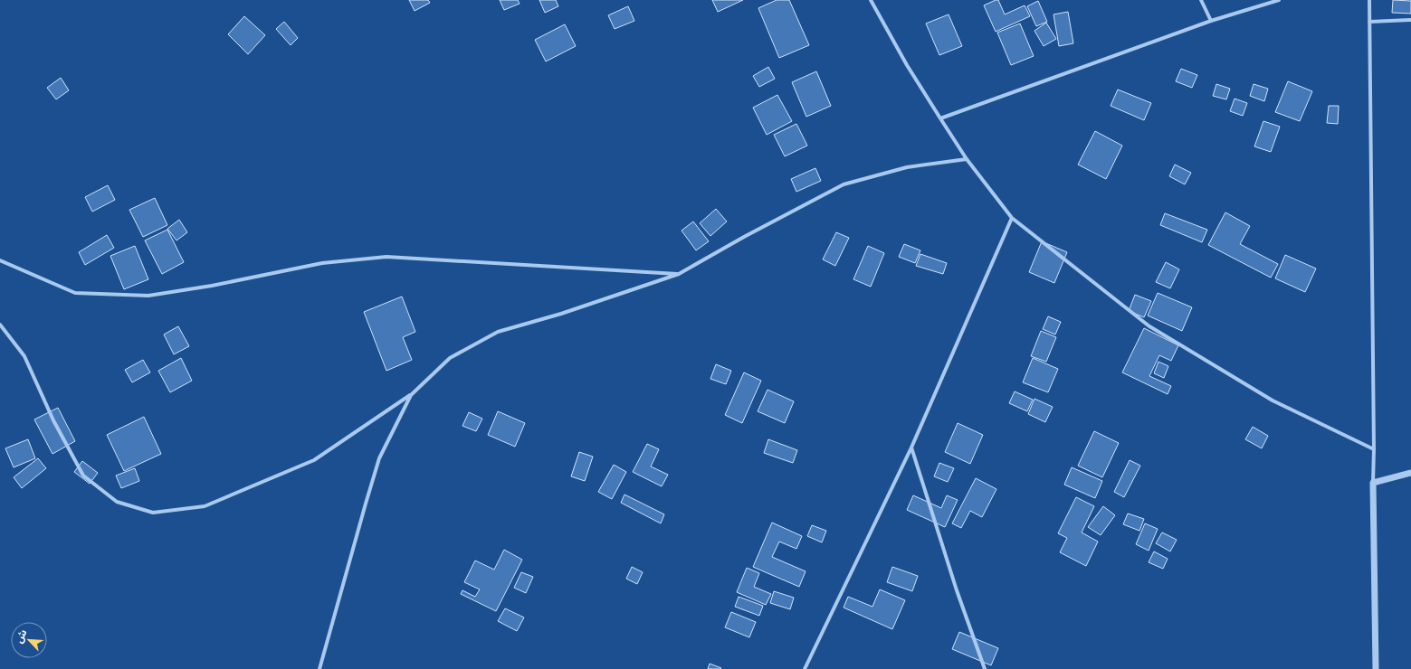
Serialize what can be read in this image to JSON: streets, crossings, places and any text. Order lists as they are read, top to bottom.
{
  "north": "top left"
}
